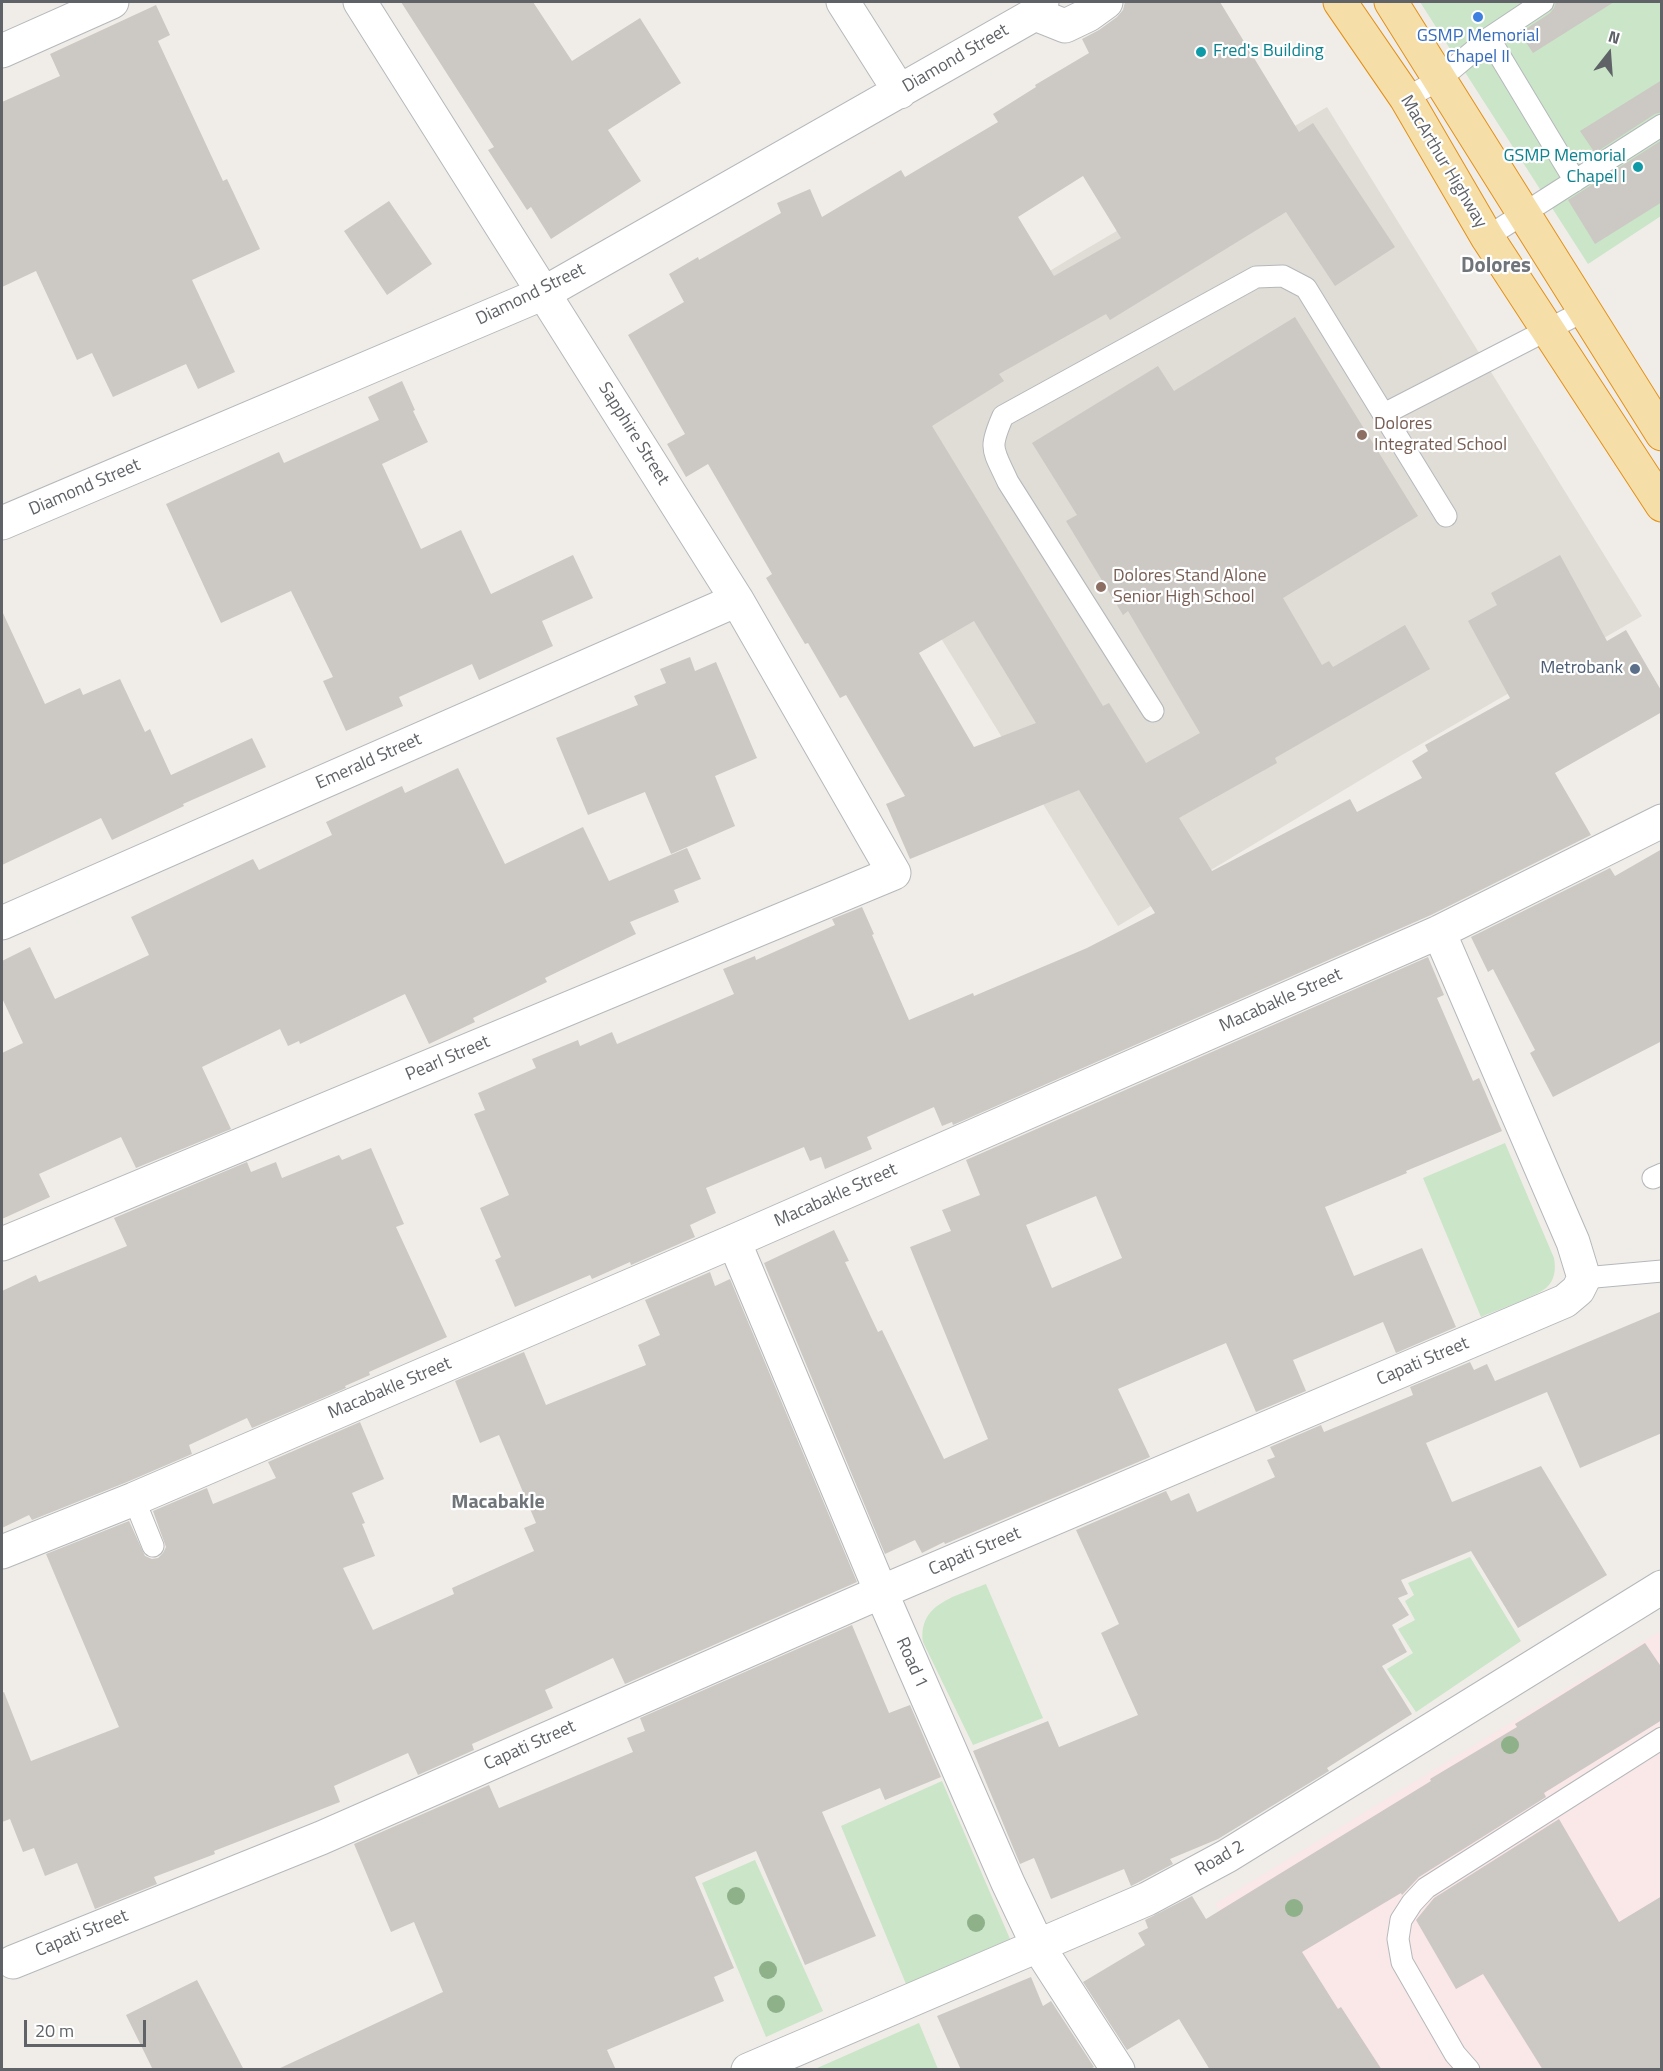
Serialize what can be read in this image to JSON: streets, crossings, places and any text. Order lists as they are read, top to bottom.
{
  "streets": {
    "highway": ["MacArthur Highway"],
    "street": [
      "Diamond Street",
      "Sapphire Street",
      "Emerald Street",
      "Macabakle Street",
      "Pearl Street",
      "Capati Street",
      "Road 1",
      "Road 2"
    ]
  },
  "crossings": [
    ["Diamond Street", "Sapphire Street"],
    ["Sapphire Street", "Emerald Street"],
    ["Sapphire Street", "Pearl Street"],
    ["Macabakle Street", "Road 1"],
    ["Capati Street", "Road 1"],
    ["Road 1", "Road 2"]
  ],
  "districts": ["Dolores", "Macabakle"],
  "places": [
    "GSMP Memorial Chapel II",
    "Fred's Building",
    "GSMP Memorial Chapel I",
    "Dolores Integrated School",
    "Dolores Stand Alone Senior High School",
    "Metrobank"
  ],
  "scale_bar": "20 m",
  "north": "top"
}
